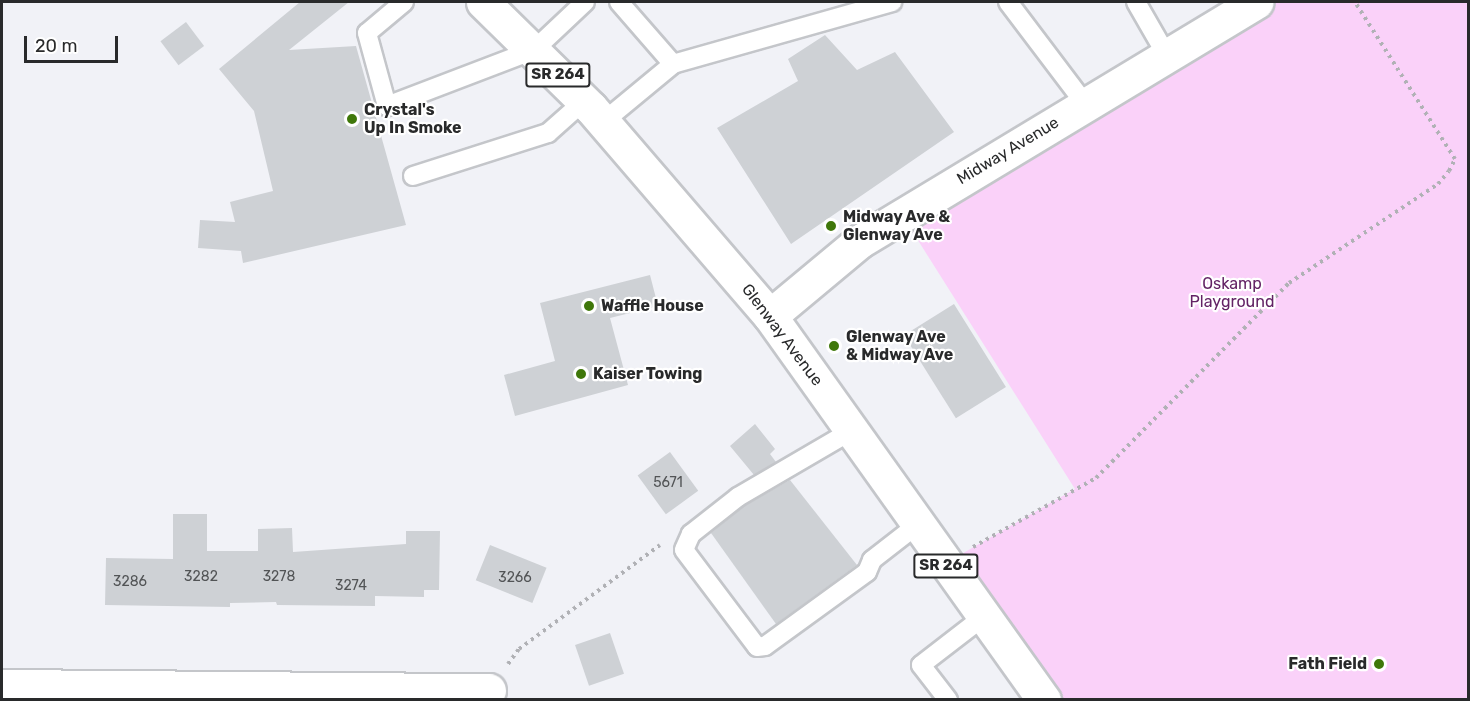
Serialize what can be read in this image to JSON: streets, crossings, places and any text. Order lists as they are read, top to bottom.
{
  "streets": {
    "street": ["SR 264", "Midway Avenue", "Glenway Avenue"]
  },
  "crossings": [
    ["Midway Avenue", "Glenway Avenue"]
  ],
  "parks": ["Oskamp Playground"],
  "places": [
    "Crystal's Up In Smoke",
    "Midway Ave & Glenway Ave",
    "Waffle House",
    "Glenway Ave & Midway Ave",
    "Kaiser Towing",
    "Fath Field"
  ],
  "house_numbers": [
    "5671",
    "3282",
    "3278",
    "3266",
    "3286",
    "3274"
  ],
  "scale_bar": "20 m"
}
